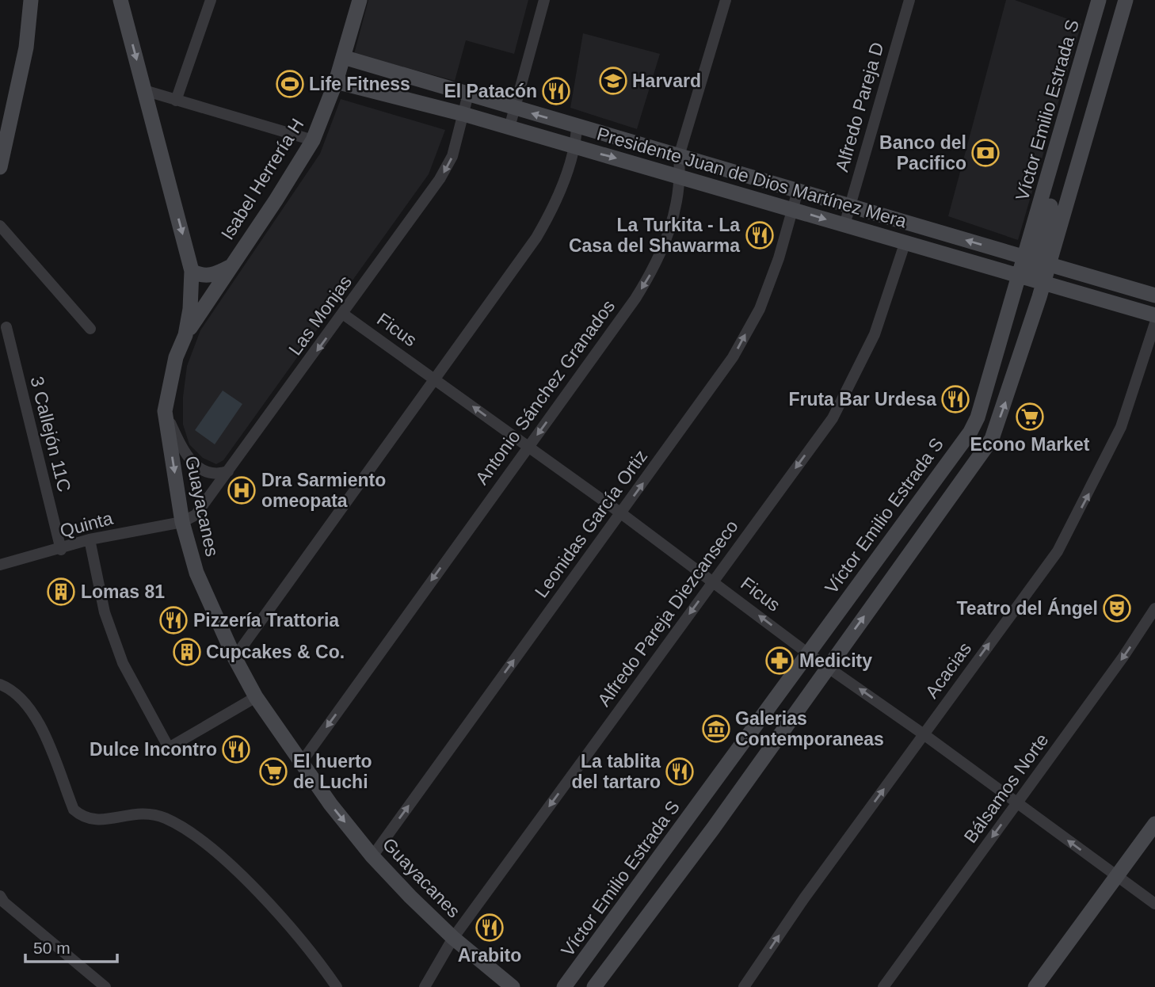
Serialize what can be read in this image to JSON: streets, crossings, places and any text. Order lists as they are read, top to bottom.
{
  "streets": {
    "street": [
      "Alfredo Pareja D",
      "Víctor Emilio Estrada S",
      "Presidente Juan de Dios Martínez Mera",
      "Isabel Herrería H",
      "Las Monjas",
      "Ficus",
      "Antonio Sánchez Granados",
      "3 Callejón 11C",
      "Guayacanes",
      "Leonidas García Ortiz",
      "Quinta",
      "Alfredo Pareja Diezcanseco",
      "Acacias",
      "Bálsamos Norte"
    ]
  },
  "crossings": [
    ["Alfredo Pareja D", "Presidente Juan de Dios Martínez Mera"],
    ["Víctor Emilio Estrada S", "Presidente Juan de Dios Martínez Mera"],
    ["Víctor Emilio Estrada S", "Ficus"],
    ["Presidente Juan de Dios Martínez Mera", "Isabel Herrería H"],
    ["Presidente Juan de Dios Martínez Mera", "Las Monjas"],
    ["Presidente Juan de Dios Martínez Mera", "Antonio Sánchez Granados"],
    ["Presidente Juan de Dios Martínez Mera", "Leonidas García Ortiz"],
    ["Presidente Juan de Dios Martínez Mera", "Alfredo Pareja Diezcanseco"],
    ["Isabel Herrería H", "Guayacanes"],
    ["Las Monjas", "Ficus"],
    ["Las Monjas", "Guayacanes"],
    ["Las Monjas", "Quinta"],
    ["Ficus", "Antonio Sánchez Granados"],
    ["Ficus", "Leonidas García Ortiz"],
    ["Ficus", "Alfredo Pareja Diezcanseco"],
    ["Ficus", "Acacias"],
    ["Ficus", "Bálsamos Norte"],
    ["Antonio Sánchez Granados", "Guayacanes"],
    ["3 Callejón 11C", "Quinta"],
    ["Guayacanes", "Leonidas García Ortiz"],
    ["Guayacanes", "Quinta"],
    ["Guayacanes", "Alfredo Pareja Diezcanseco"]
  ],
  "one_way": [
    "Las Monjas",
    "Ficus",
    "Antonio Sánchez Granados",
    "Guayacanes",
    "Leonidas García Ortiz",
    "Alfredo Pareja Diezcanseco",
    "Acacias",
    "Bálsamos Norte"
  ],
  "places": {
    "school or university": ["Harvard"],
    "sports": ["Life Fitness"],
    "restaurant": [
      "El Patacón",
      "La Turkita - La Casa del Shawarma",
      "Fruta Bar Urdesa",
      "Pizzería Trattoria",
      "Dulce Incontro",
      "La tablita del tartaro",
      "Arabito"
    ],
    "bank": ["Banco del Pacifico"],
    "supermarket": ["Econo Market", "El huerto de Luchi"],
    "hospital": ["Dra Sarmiento omeopata"],
    "building": ["Lomas 81", "Cupcakes & Co."],
    "theatre": ["Teatro del Ángel"],
    "pharmacy": ["Medicity"],
    "museum": ["Galerias Contemporaneas"]
  },
  "scale_bar": "50 m"
}
